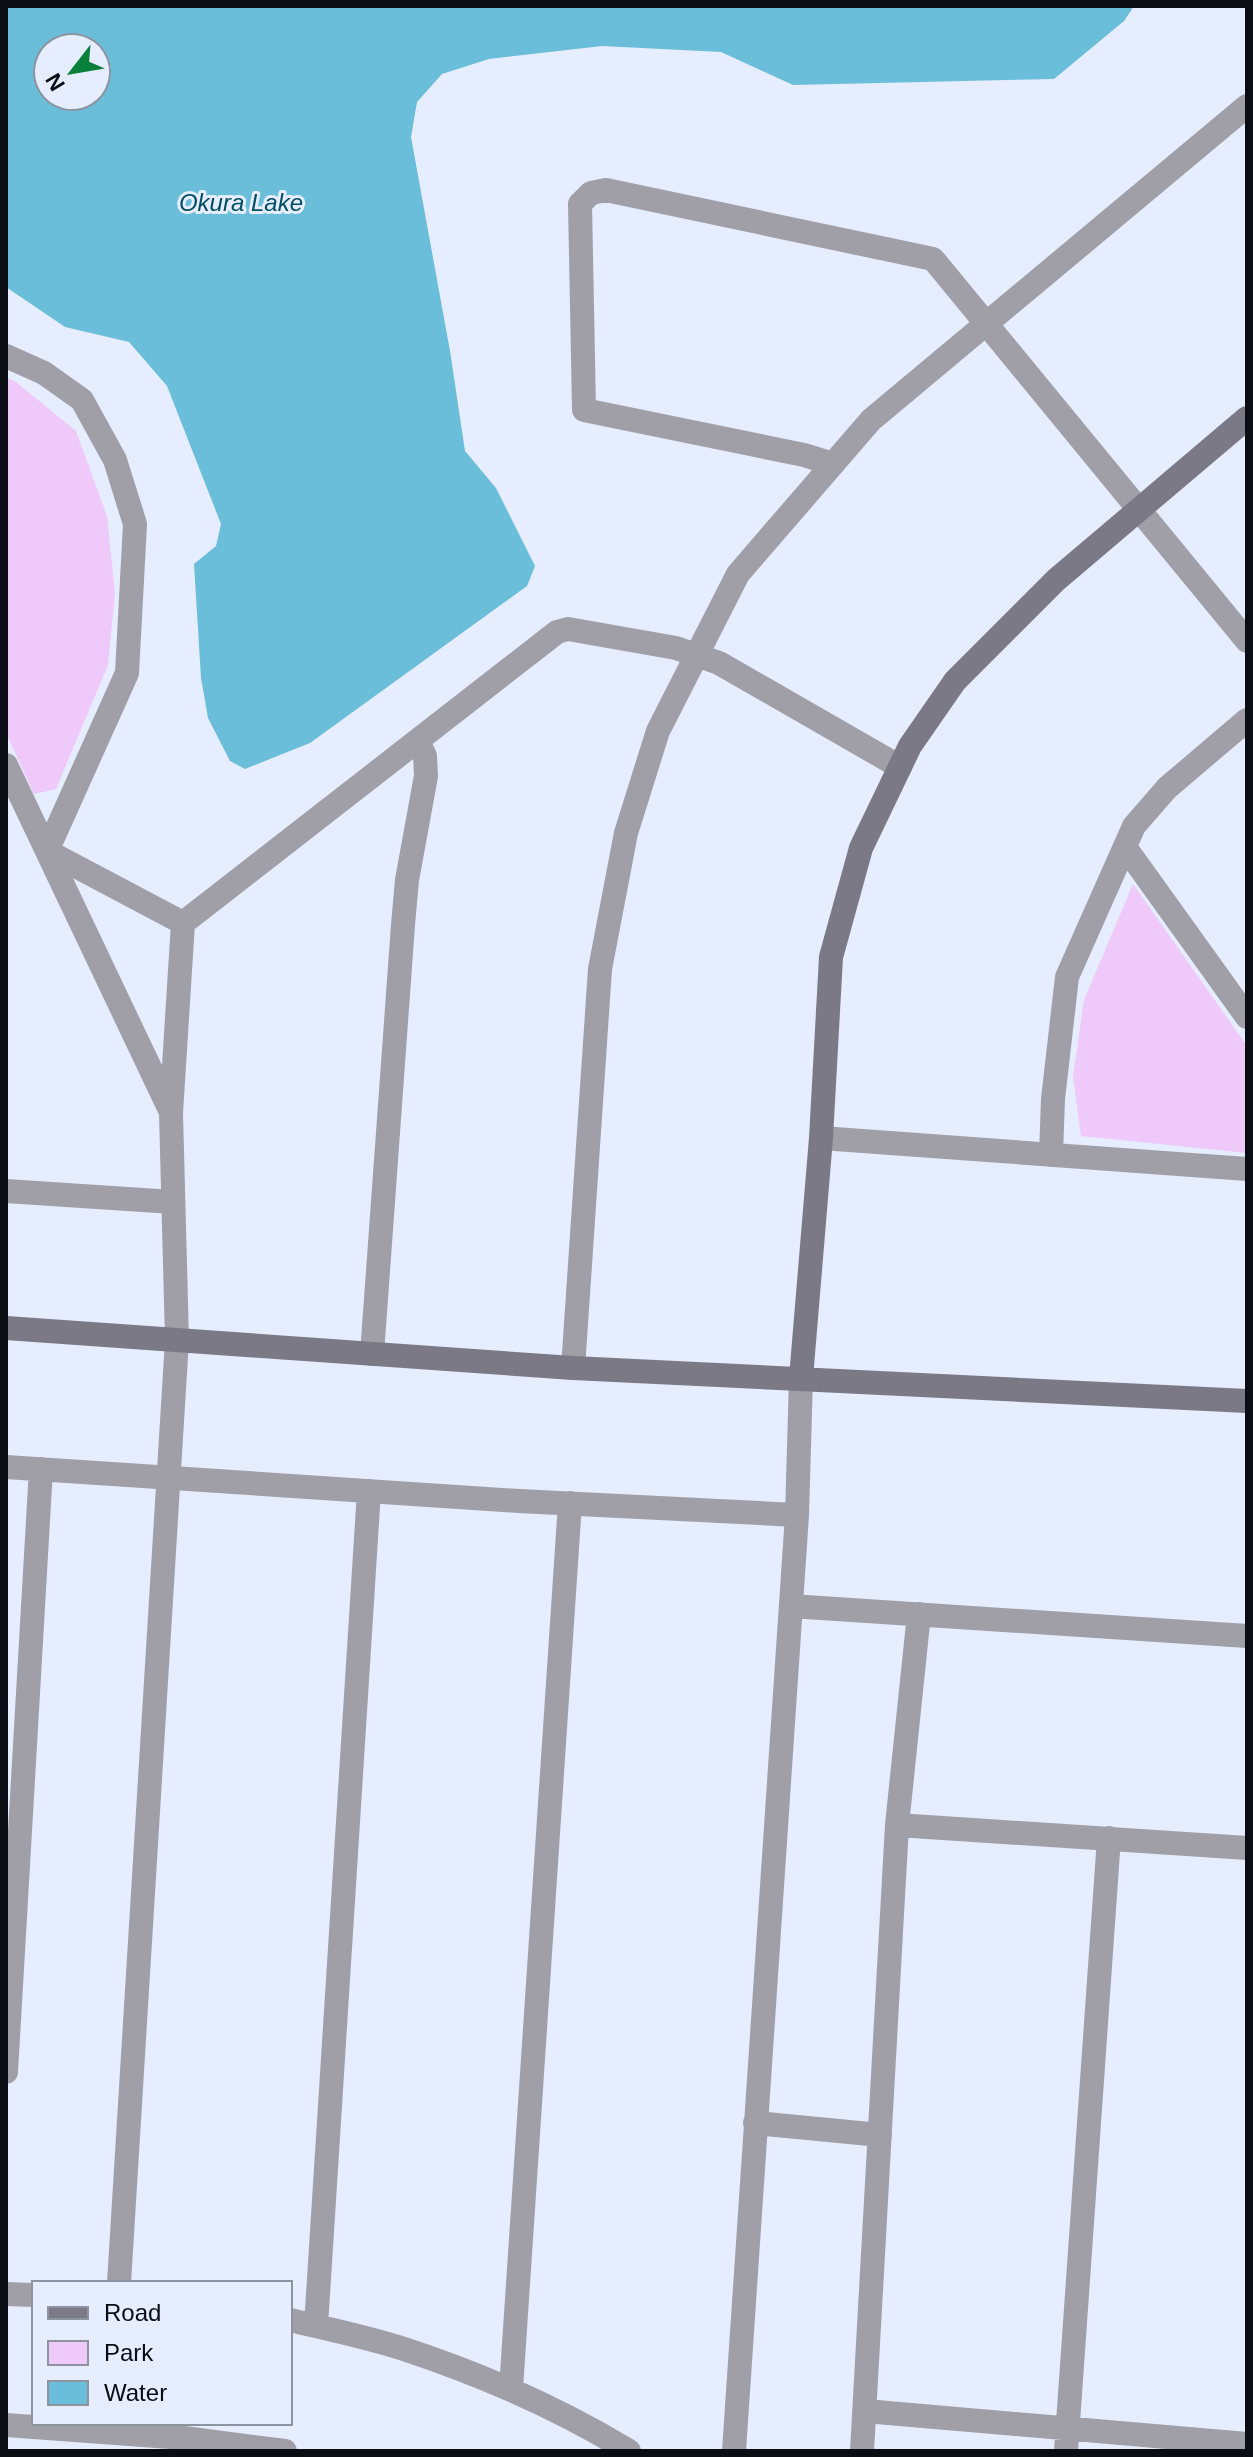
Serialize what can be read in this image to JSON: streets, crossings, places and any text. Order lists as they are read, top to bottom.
{
  "water": ["Okura Lake"],
  "legend": ["Road", "Park", "Water"],
  "north": "bottom left"
}
